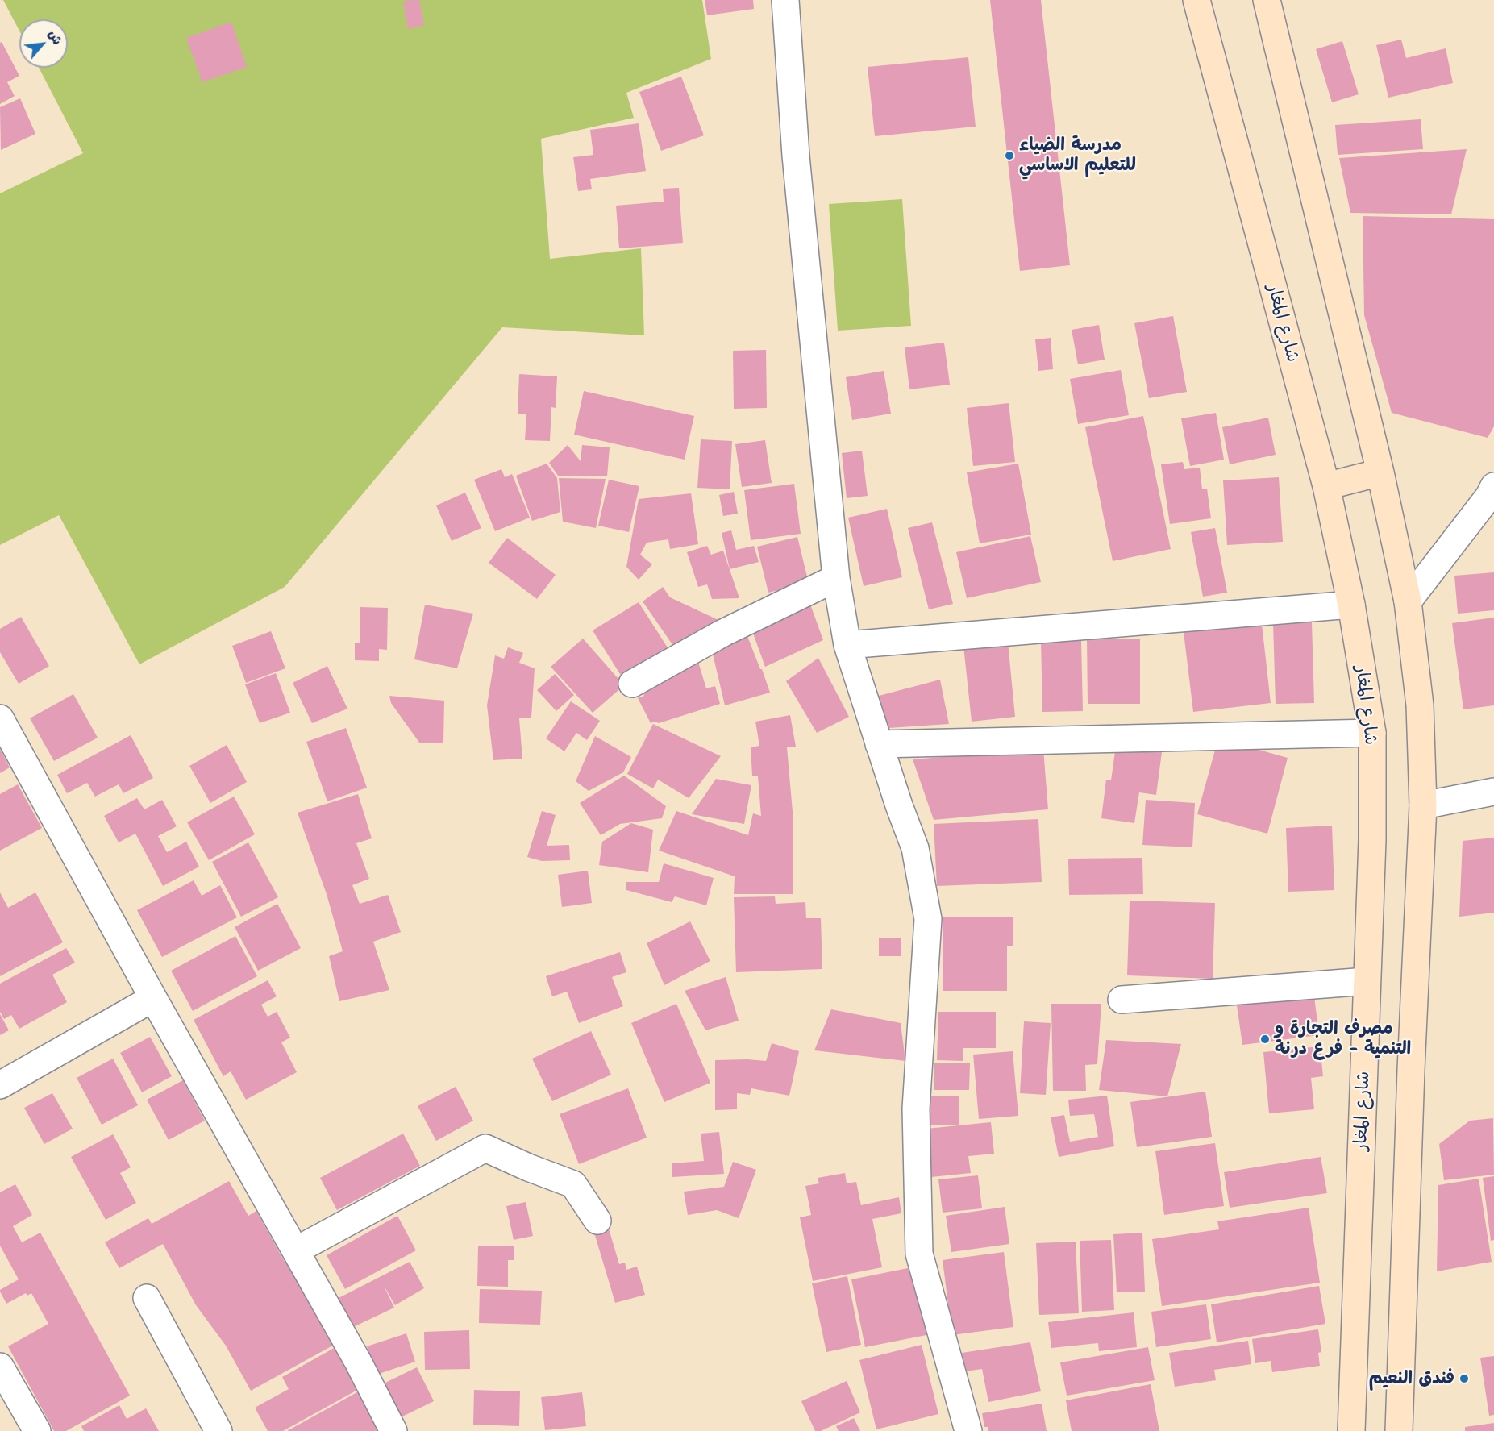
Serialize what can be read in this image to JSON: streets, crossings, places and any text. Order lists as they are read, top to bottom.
{
  "streets": {
    "main road": ["شارع المغار"]
  },
  "places": ["مدرسة الضياء للتعليم الاساسي", "مصرف التجارة و التنمية - فرع درنة", "فندق النعيم"],
  "north": "top right"
}
